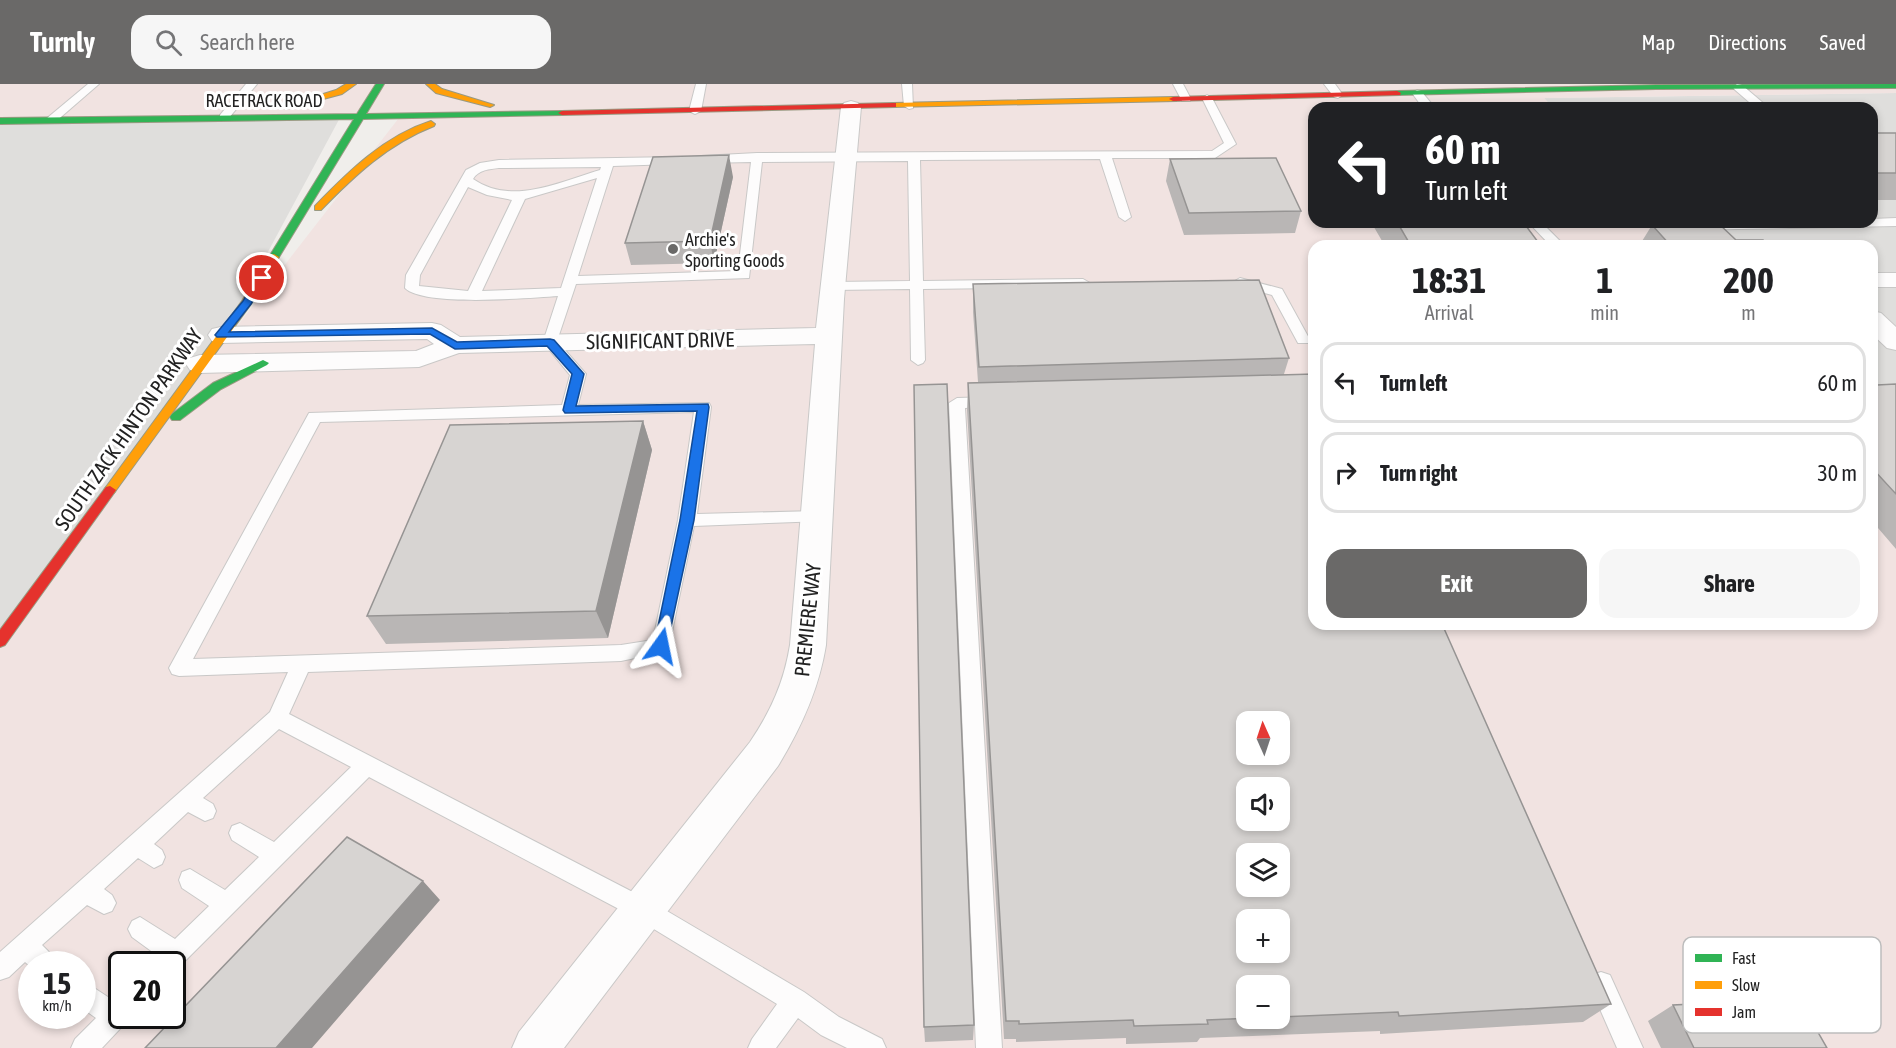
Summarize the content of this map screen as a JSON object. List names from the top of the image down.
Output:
{
  "streets": {
    "street": [
      "RACETRACK ROAD",
      "SIGNIFICANT DRIVE",
      "SOUTH ZACK HINTON PARKWAY",
      "PREMIERE WAY"
    ]
  },
  "crossings": [
    ["RACETRACK ROAD", "SOUTH ZACK HINTON PARKWAY"],
    ["RACETRACK ROAD", "PREMIERE WAY"],
    ["SIGNIFICANT DRIVE", "SOUTH ZACK HINTON PARKWAY"],
    ["SIGNIFICANT DRIVE", "PREMIERE WAY"]
  ],
  "places": ["Archie's Sporting Goods"],
  "legend": ["Fast", "Slow", "Jam"],
  "north": "top",
  "page": {
    "header": "Turnly",
    "search": "Search here",
    "nav": ["Map", "Directions", "Saved"],
    "turn": ["60 m", "Turn left"],
    "eta": [
      "18:31",
      "Arrival",
      "1",
      "min",
      "200",
      "m"
    ],
    "list": [
      {
        "name": "Turn left",
        "value": "60 m"
      },
      {
        "name": "Turn right",
        "value": "30 m"
      }
    ],
    "buttons": ["Exit", "Share"],
    "map_buttons": ["+", "−"],
    "speed": "15 km/h",
    "limit": "20"
  }
}
